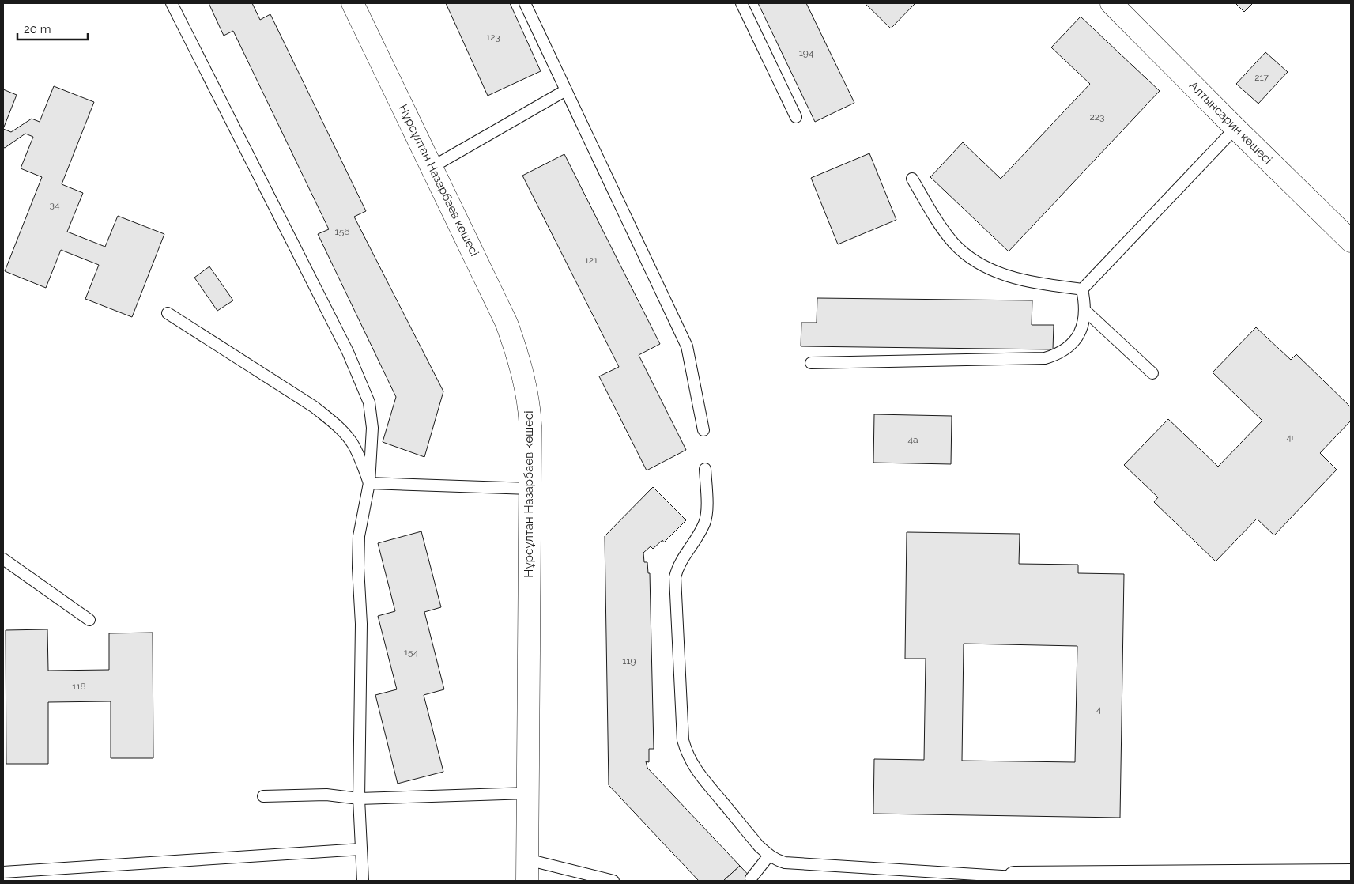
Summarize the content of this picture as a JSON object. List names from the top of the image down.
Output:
{
  "streets": {
    "main road": ["Алтынсарин көшесі", "Нұрсұлтан Назарбаев көшесі"]
  },
  "house_numbers": [
    "123",
    "194",
    "217",
    "223",
    "34",
    "156",
    "121",
    "4г",
    "4а",
    "154",
    "119",
    "118",
    "4"
  ],
  "scale_bar": "20 m"
}
